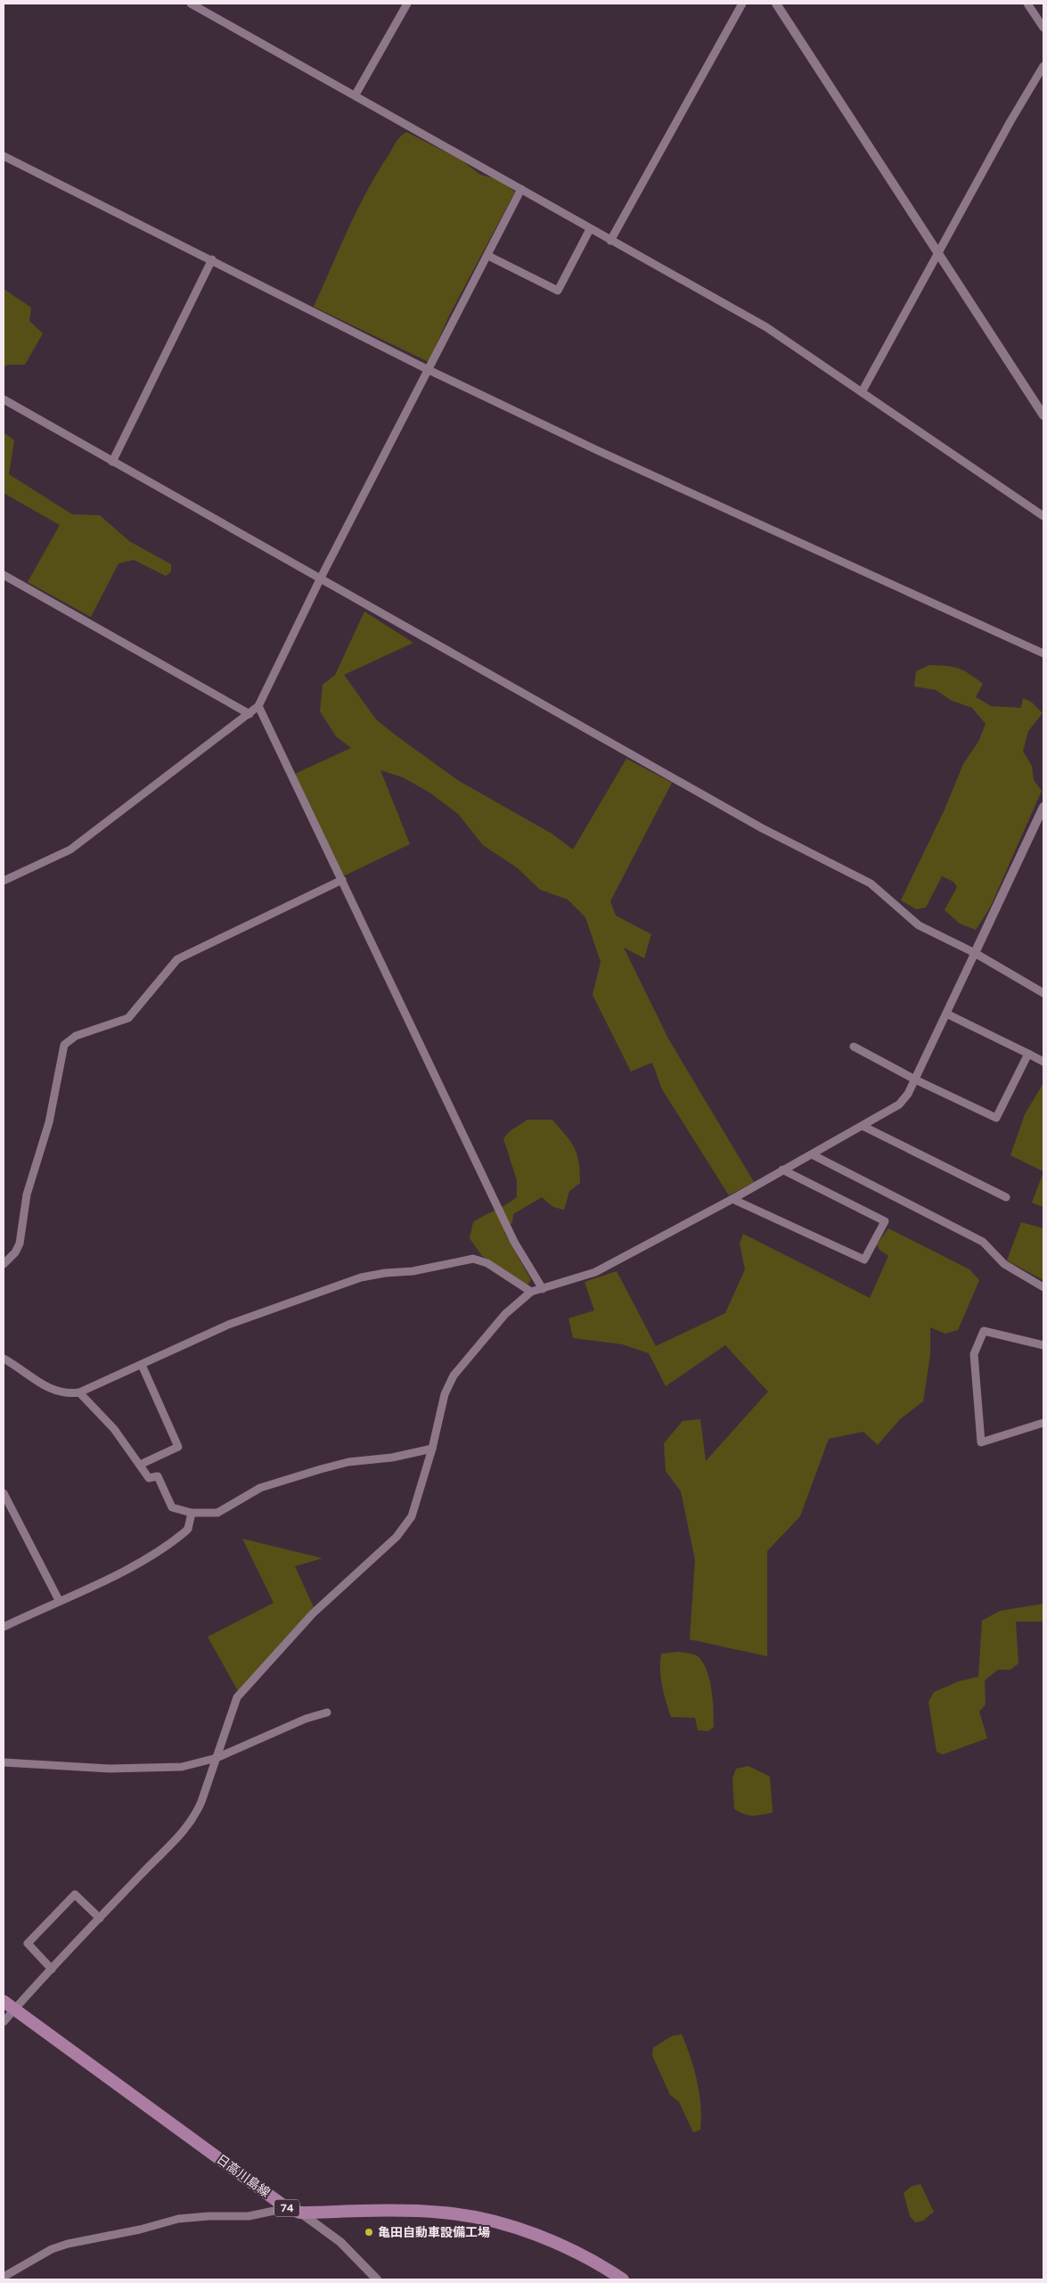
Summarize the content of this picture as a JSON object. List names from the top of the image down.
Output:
{
  "streets": {
    "main road": ["日高川島線", "74"]
  },
  "places": ["亀田自動車設備工場"]
}
